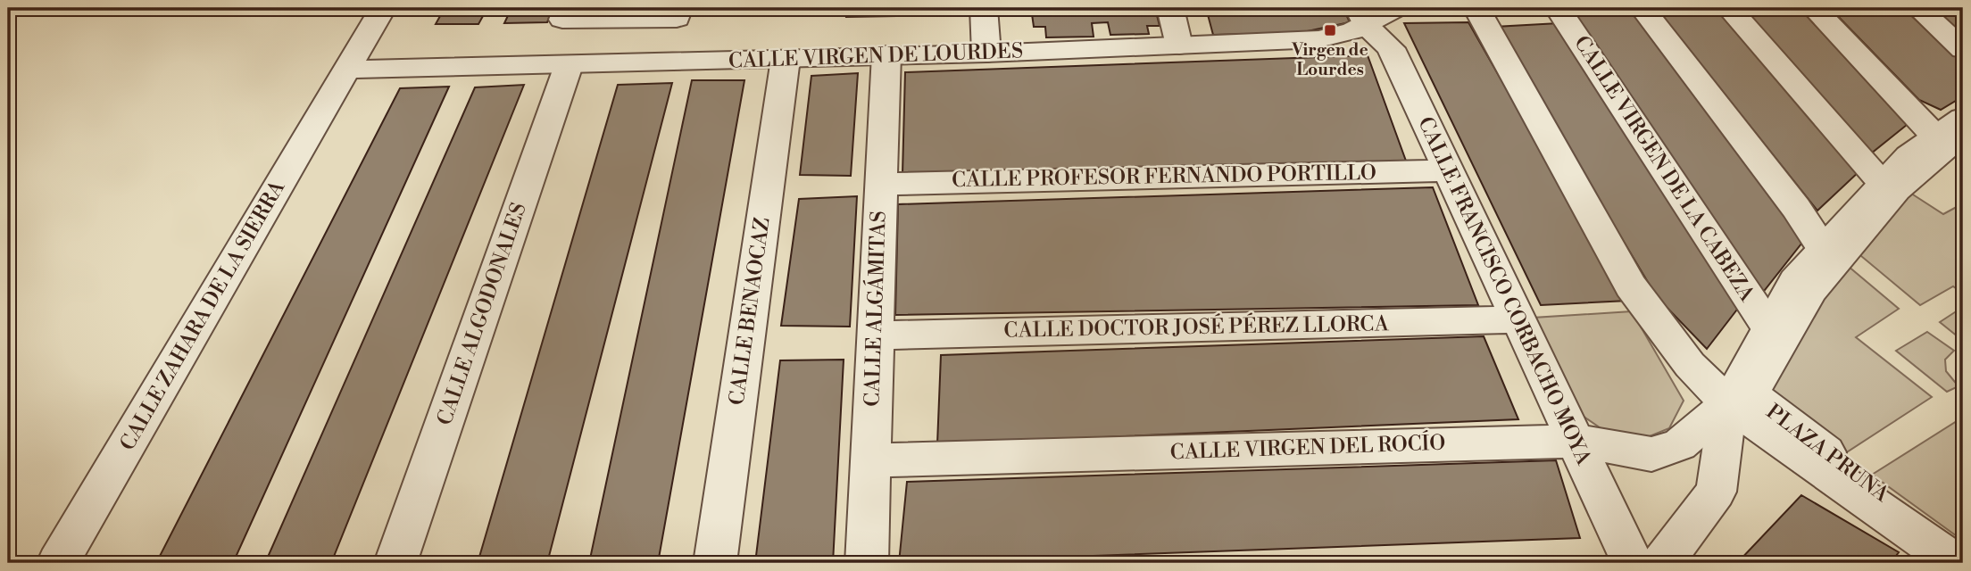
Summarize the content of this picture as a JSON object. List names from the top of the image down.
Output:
{
  "streets": {
    "street": [
      "CALLE VIRGEN DE LOURDES",
      "CALLE VIRGEN DE LA CABEZA",
      "CALLE PROFESOR FERNANDO PORTILLO",
      "CALLE FRANCISCO CORBACHO MOYA",
      "CALLE ALGÁMITAS",
      "CALLE BENAOCAZ",
      "CALLE ALGODONALES",
      "CALLE ZAHARA DE LA SIERRA",
      "CALLE DOCTOR JOSÉ PÉREZ LLORCA",
      "CALLE VIRGEN DEL ROCÍO",
      "PLAZA PRUNA"
    ]
  },
  "crossings": [
    ["CALLE VIRGEN DE LOURDES", "CALLE FRANCISCO CORBACHO MOYA"],
    ["CALLE VIRGEN DE LOURDES", "CALLE ALGÁMITAS"],
    ["CALLE VIRGEN DE LOURDES", "CALLE BENAOCAZ"],
    ["CALLE VIRGEN DE LOURDES", "CALLE ALGODONALES"],
    ["CALLE VIRGEN DE LOURDES", "CALLE ZAHARA DE LA SIERRA"],
    ["CALLE PROFESOR FERNANDO PORTILLO", "CALLE FRANCISCO CORBACHO MOYA"],
    ["CALLE PROFESOR FERNANDO PORTILLO", "CALLE ALGÁMITAS"],
    ["CALLE FRANCISCO CORBACHO MOYA", "CALLE DOCTOR JOSÉ PÉREZ LLORCA"],
    ["CALLE FRANCISCO CORBACHO MOYA", "CALLE VIRGEN DEL ROCÍO"],
    ["CALLE ALGÁMITAS", "CALLE DOCTOR JOSÉ PÉREZ LLORCA"],
    ["CALLE ALGÁMITAS", "CALLE VIRGEN DEL ROCÍO"]
  ],
  "places": {
    "transit": ["Virgen de Lourdes"]
  }
}
